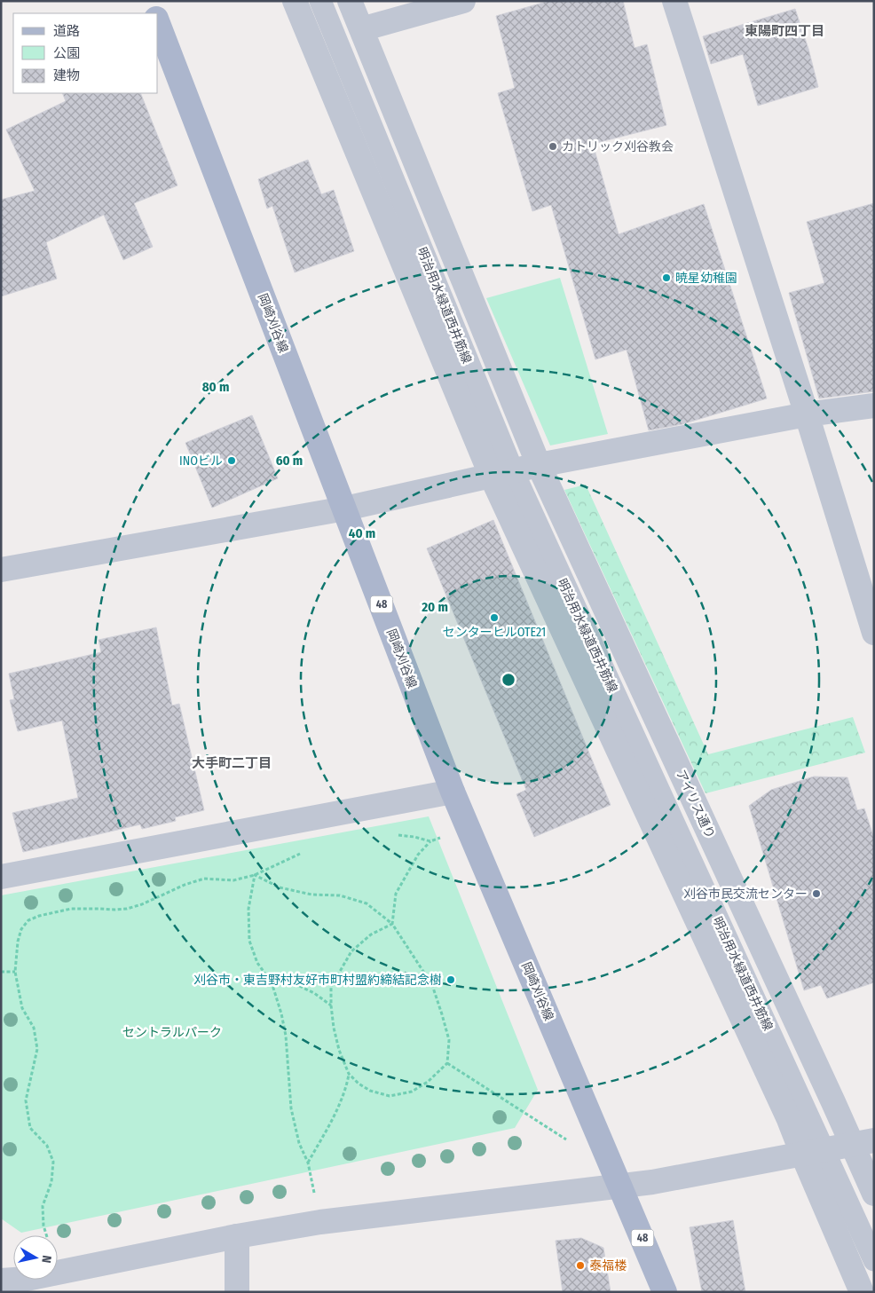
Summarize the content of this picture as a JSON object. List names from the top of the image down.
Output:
{
  "streets": {
    "main road": ["岡崎刈谷線", "48"],
    "street": ["明治用水緑道西井筋線", "アイリス通り"]
  },
  "districts": ["東陽町四丁目", "大手町二丁目"],
  "parks": ["セントラルパーク"],
  "places": [
    "カトリック刈谷教会",
    "暁星幼稚園",
    "INOビル",
    "センターヒルOTE21",
    "刈谷市民交流センター",
    "刈谷市・東吉野村友好市町村盟約締結記念樹",
    "泰福楼"
  ],
  "legend": ["道路", "公園", "建物"],
  "north": "right",
  "rings": [
    "80 m",
    "60 m",
    "40 m",
    "20 m"
  ]
}
